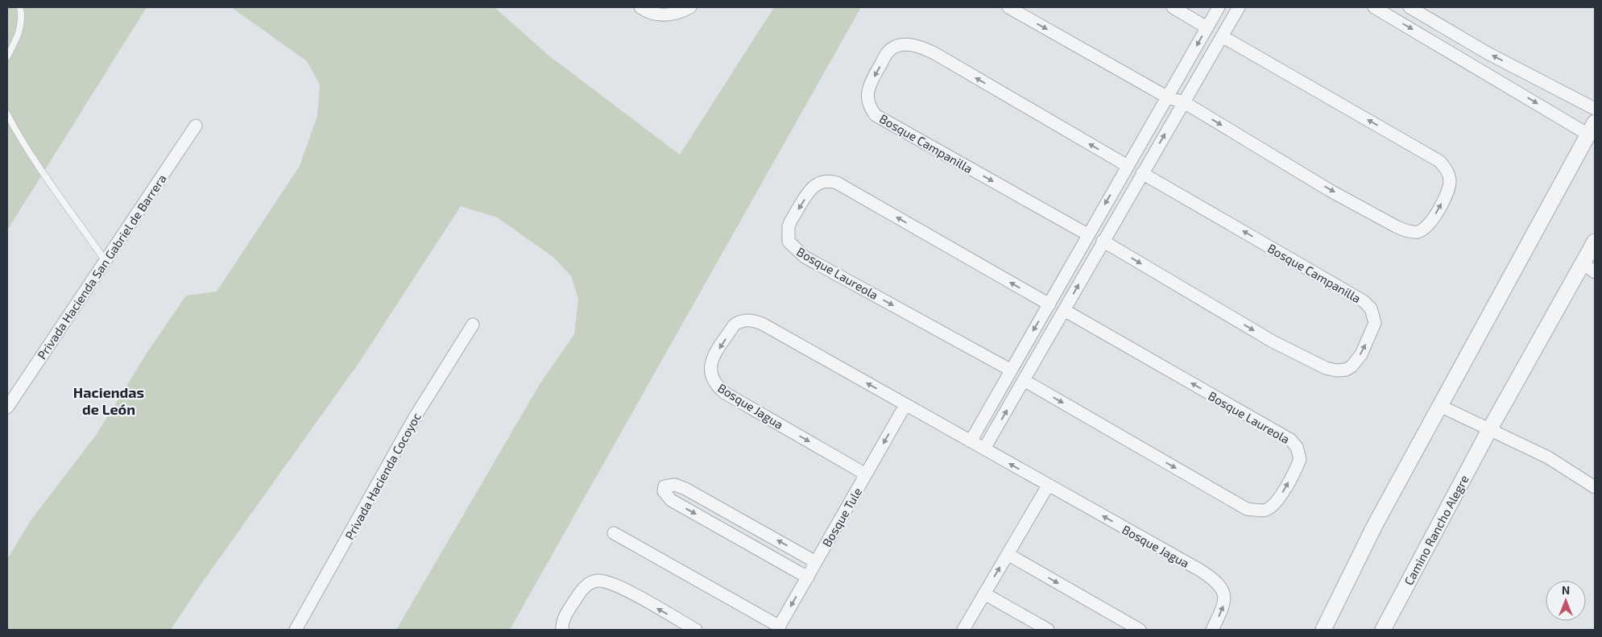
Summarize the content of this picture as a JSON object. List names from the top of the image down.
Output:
{
  "streets": {
    "street": [
      "Bosque Campanilla",
      "Privada Hacienda San Gabriel de Barrera",
      "Bosque Laureola",
      "Bosque Jagua",
      "Privada Hacienda Cocoyoc",
      "Bosque Tule",
      "Camino Rancho Alegre"
    ]
  },
  "crossings": [
    ["Bosque Jagua", "Bosque Tule"]
  ],
  "one_way": ["Bosque Tule"],
  "districts": ["Haciendas de León"],
  "north": "top"
}
